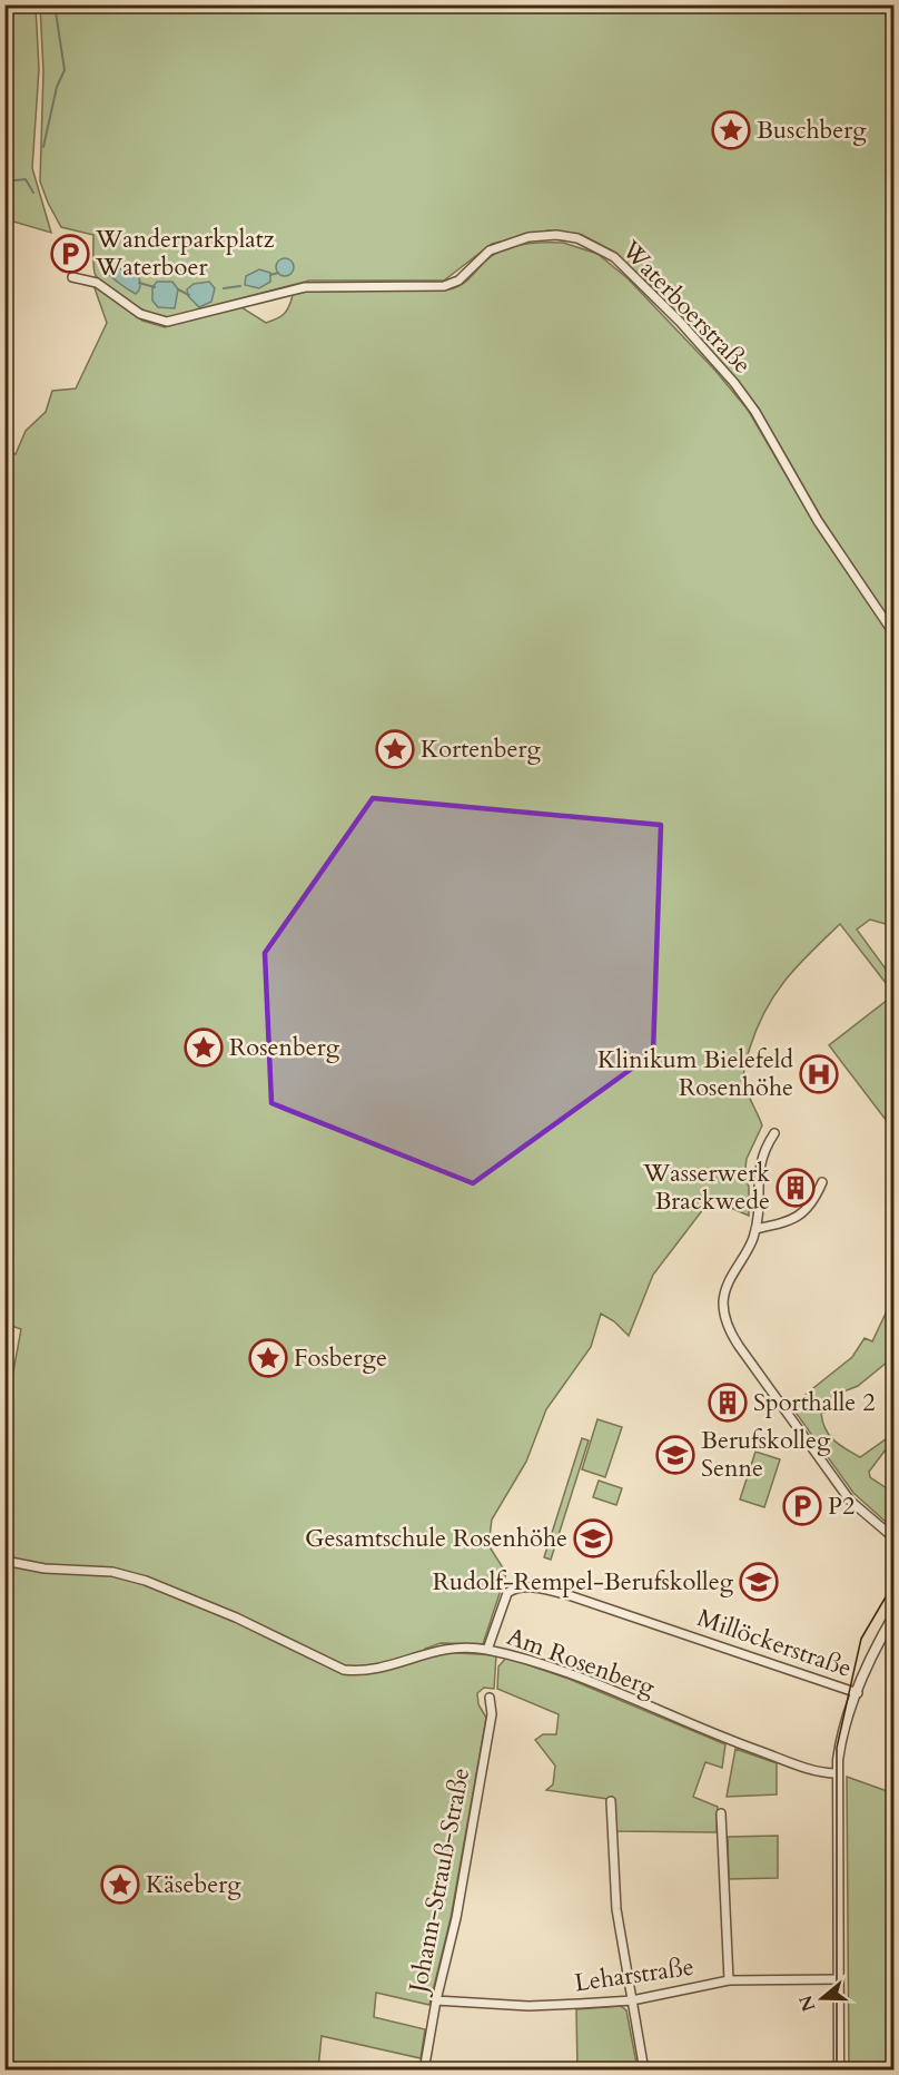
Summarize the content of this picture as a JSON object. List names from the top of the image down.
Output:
{
  "streets": {
    "street": [
      "Waterboerstraße",
      "Millöckerstraße",
      "Am Rosenberg",
      "Johann-Strauß-Straße",
      "Leharstraße"
    ]
  },
  "crossings": [
    ["Millöckerstraße", "Am Rosenberg"],
    ["Johann-Strauß-Straße", "Leharstraße"]
  ],
  "places": {
    "place": [
      "Buschberg",
      "Kortenberg",
      "Rosenberg",
      "Fosberge",
      "Käseberg"
    ],
    "parking": ["Wanderparkplatz Waterboer", "P2"],
    "hospital": ["Klinikum Bielefeld Rosenhöhe"],
    "building": ["Wasserwerk Brackwede", "Sporthalle 2"],
    "school or university": ["Berufskolleg Senne", "Gesamtschule Rosenhöhe", "Rudolf-Rempel-Berufskolleg"]
  },
  "north": "left"
}
